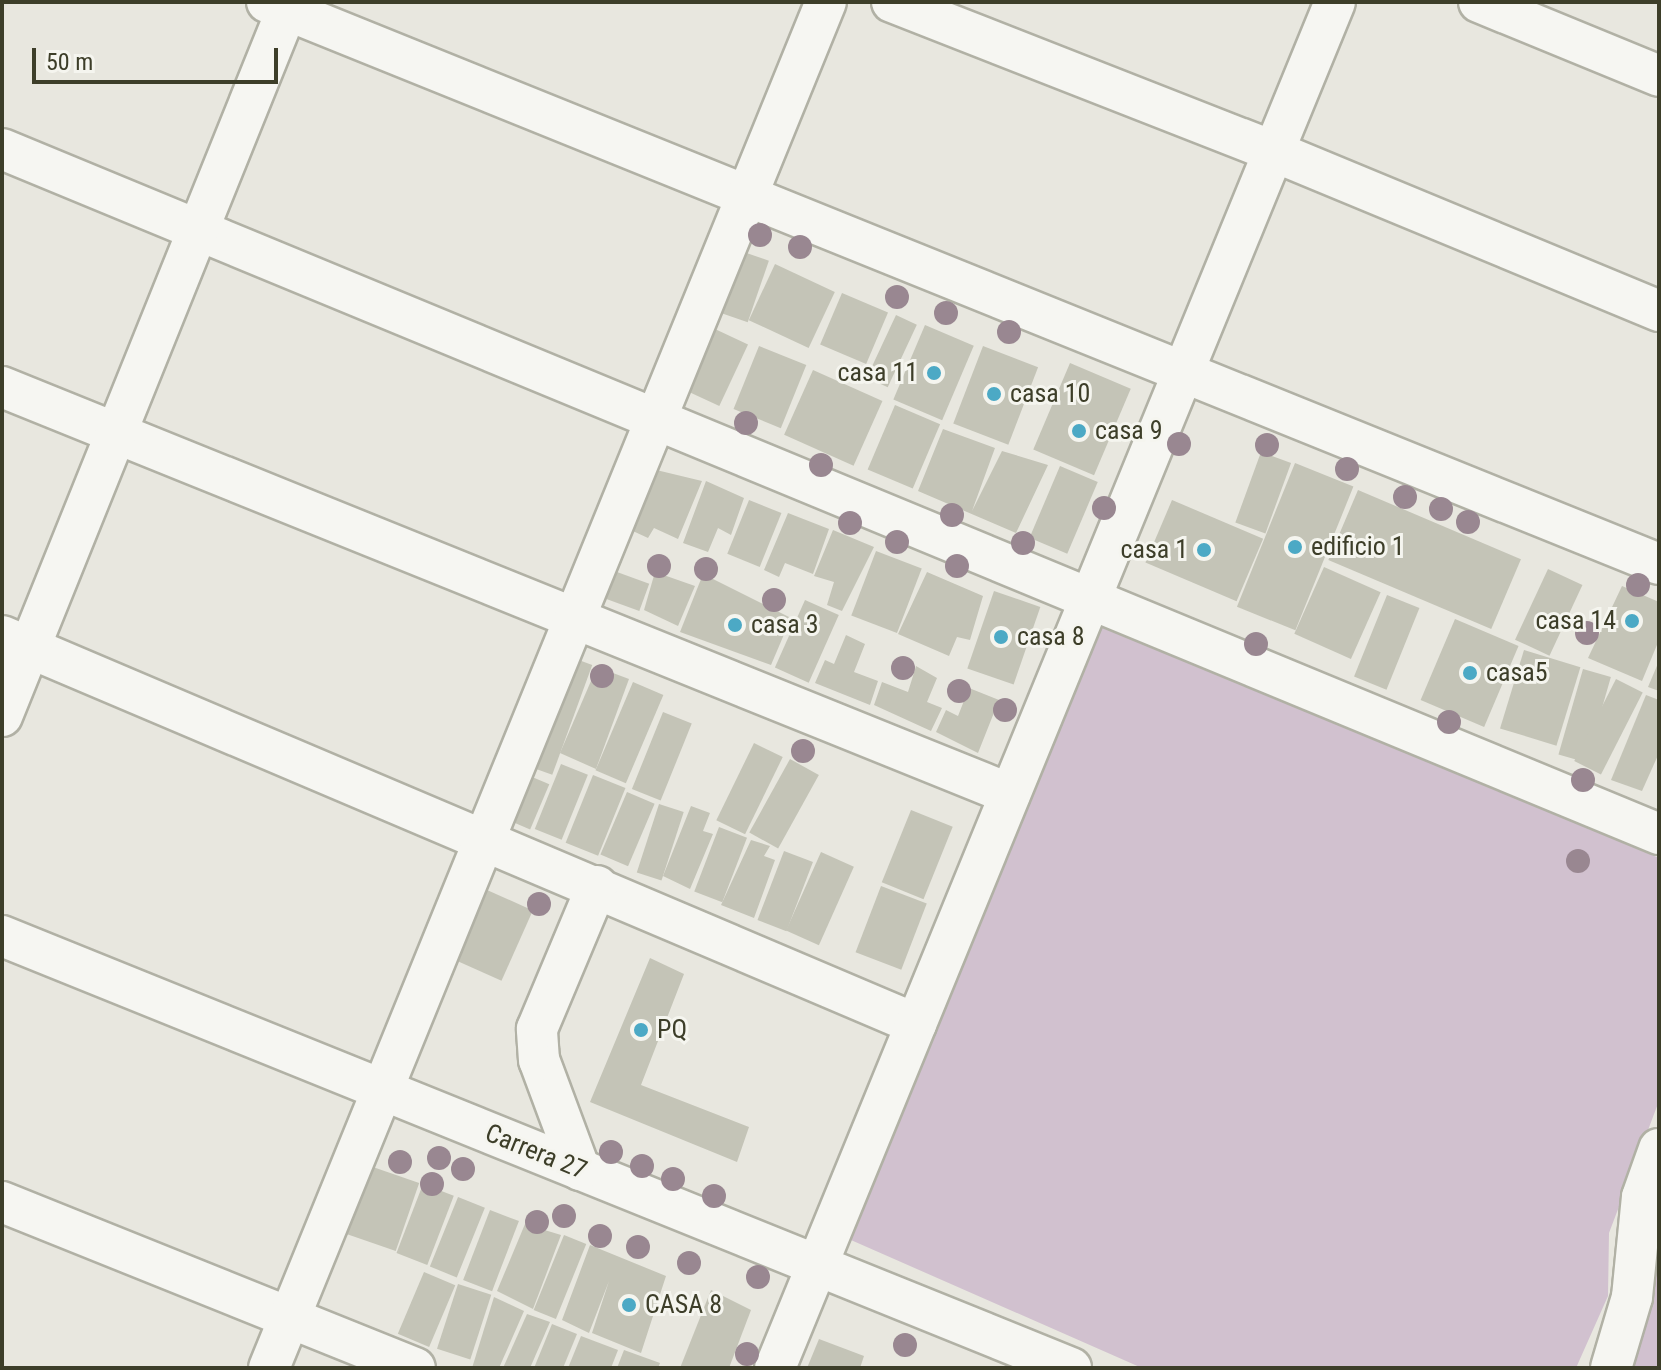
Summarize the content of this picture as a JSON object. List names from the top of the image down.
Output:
{
  "streets": {
    "street": ["Carrera 27"]
  },
  "places": [
    "casa 11",
    "casa 10",
    "casa 9",
    "edificio 1",
    "casa 1",
    "casa 14",
    "casa 3",
    "casa 8",
    "casa5",
    "PQ",
    "CASA 8"
  ],
  "scale_bar": "50 m"
}
